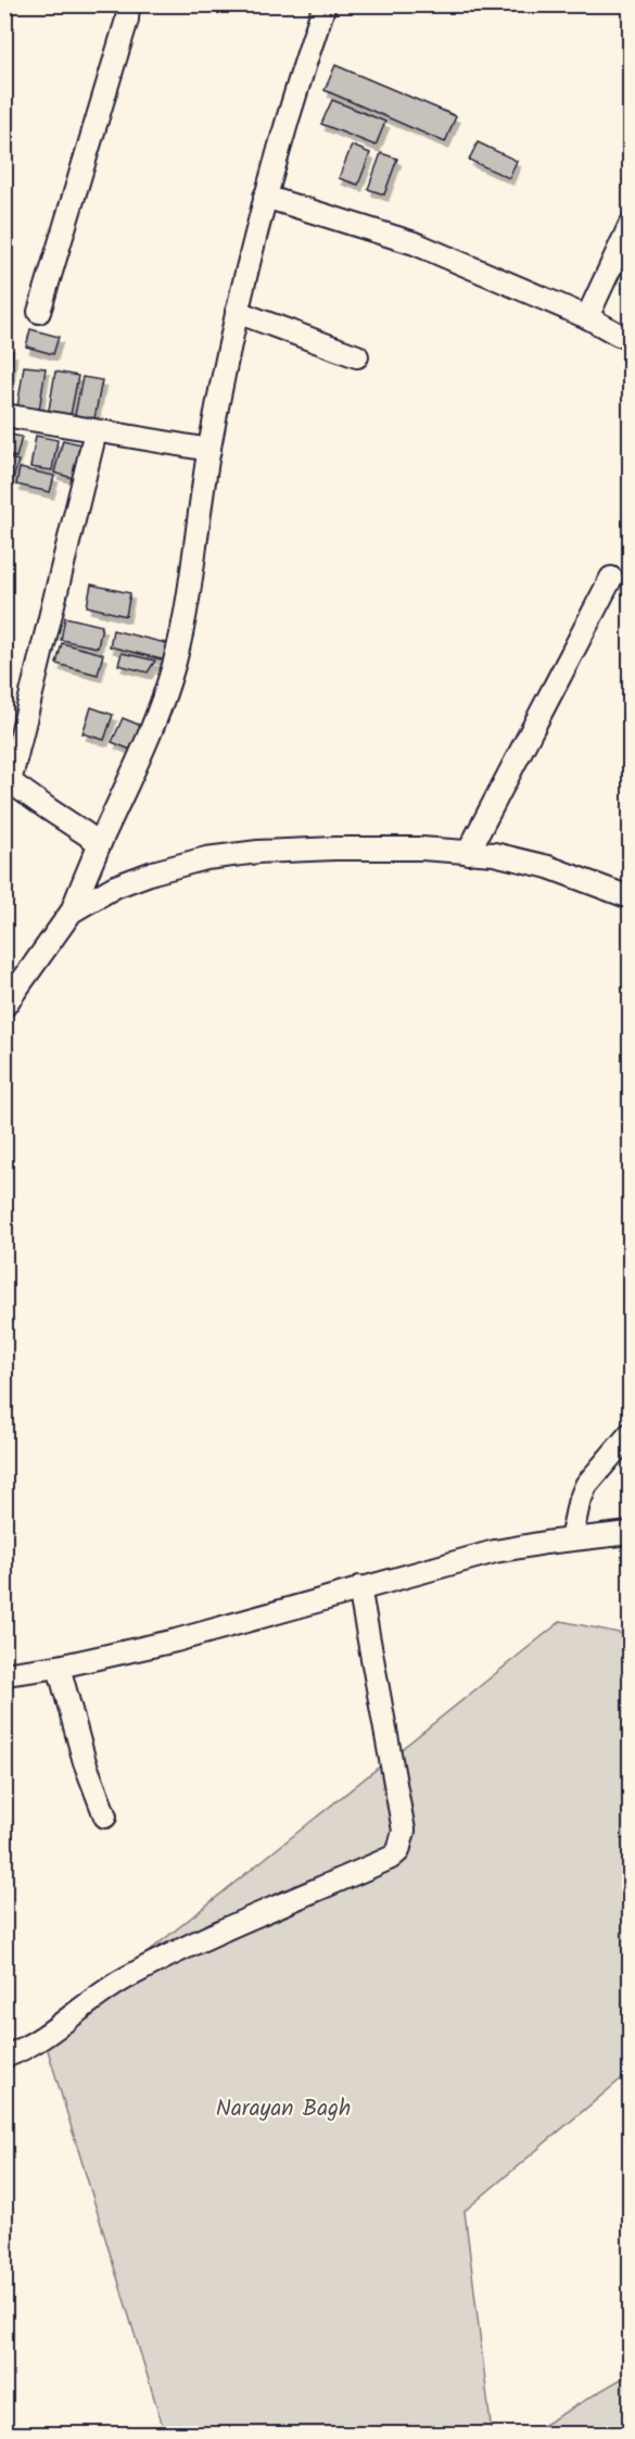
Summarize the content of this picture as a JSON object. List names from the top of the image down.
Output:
{
  "parks": ["Narayan Bagh"]
}
